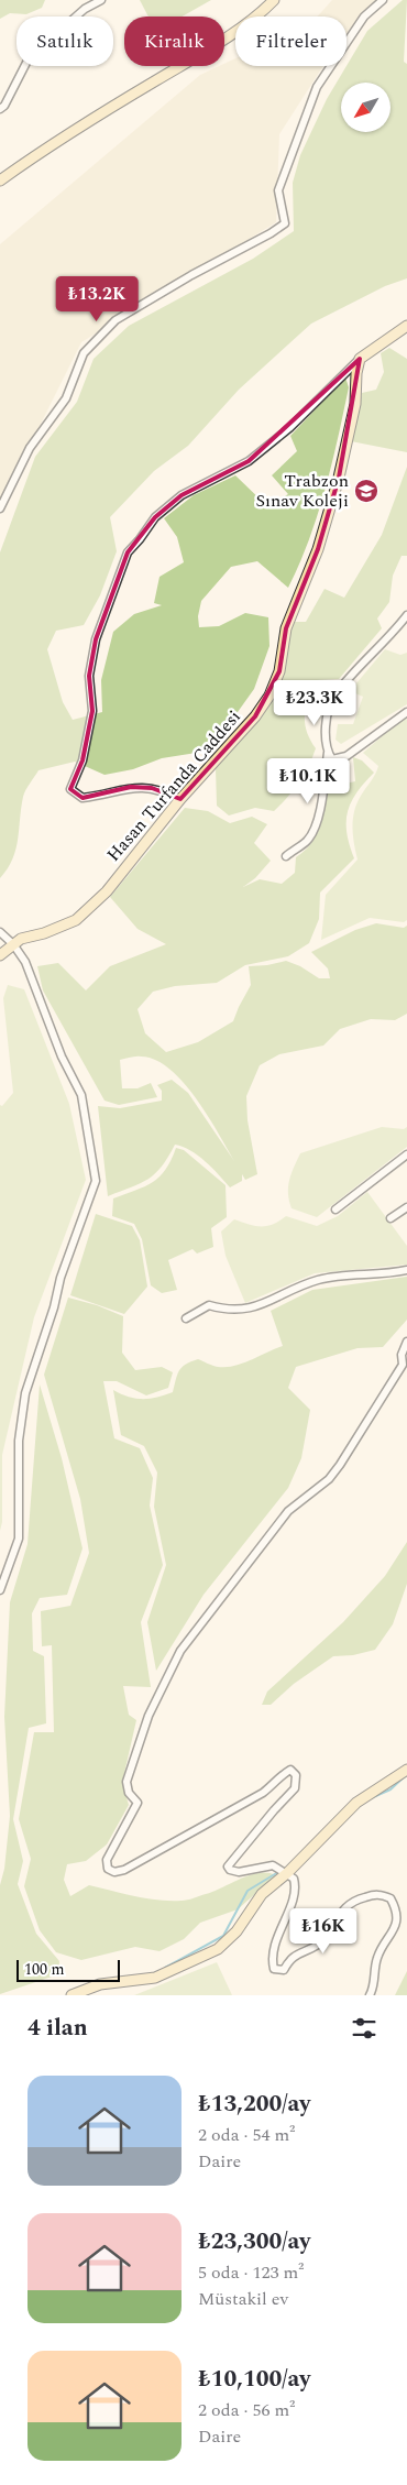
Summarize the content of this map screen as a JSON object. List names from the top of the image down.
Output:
{
  "streets": {
    "street": ["Hasan Turfanda Caddesi"]
  },
  "places": {
    "school or university": ["Trabzon Sınav Koleji"]
  },
  "scale_bar": "100 m",
  "north": "bottom left",
  "page": {
    "chip": ["Satılık", "Kiralık", "Filtreler"],
    "price": [
      "₺13.2K",
      "₺23.3K",
      "₺10.1K",
      "₺16K"
    ],
    "scale": "100 m",
    "heading": "4 ilan",
    "list": [
      {
        "name": "₺13,200/ay",
        "note": "2 oda · 54 m² · Daire"
      },
      {
        "name": "₺23,300/ay",
        "note": "5 oda · 123 m² · Müstakil ev"
      },
      {
        "name": "₺10,100/ay",
        "note": "2 oda · 56 m² · Daire"
      }
    ]
  }
}
